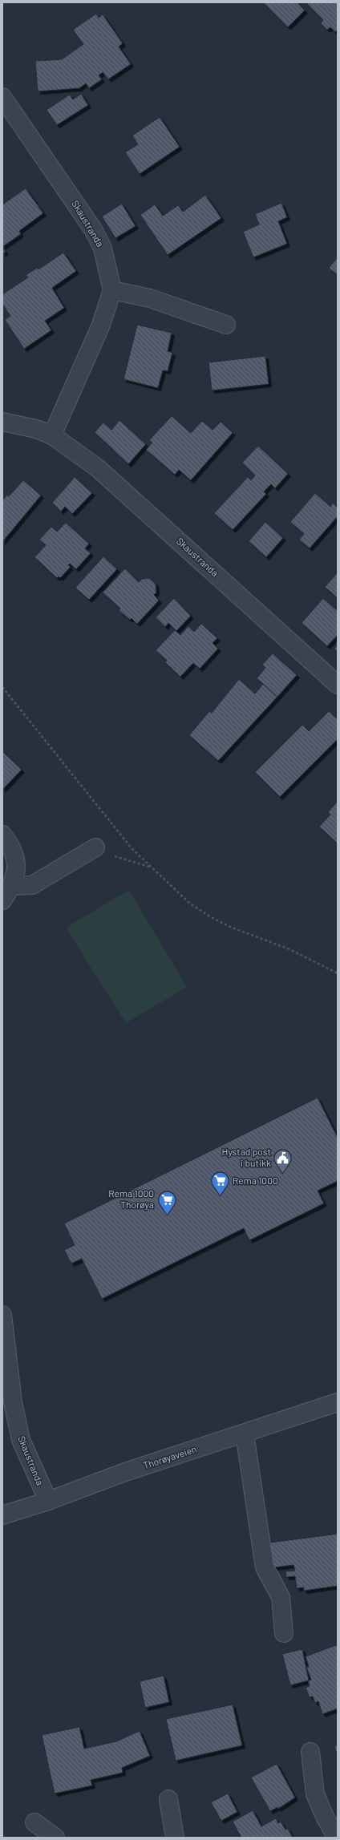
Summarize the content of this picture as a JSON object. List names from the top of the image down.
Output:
{
  "streets": {
    "street": ["Skaustranda", "Thorøyaveien"]
  },
  "crossings": [
    ["Skaustranda", "Thorøyaveien"]
  ],
  "places": {
    "public building": ["Hystad post i butikk"],
    "supermarket": ["Rema 1000", "Rema 1000 Thorøya"]
  }
}
